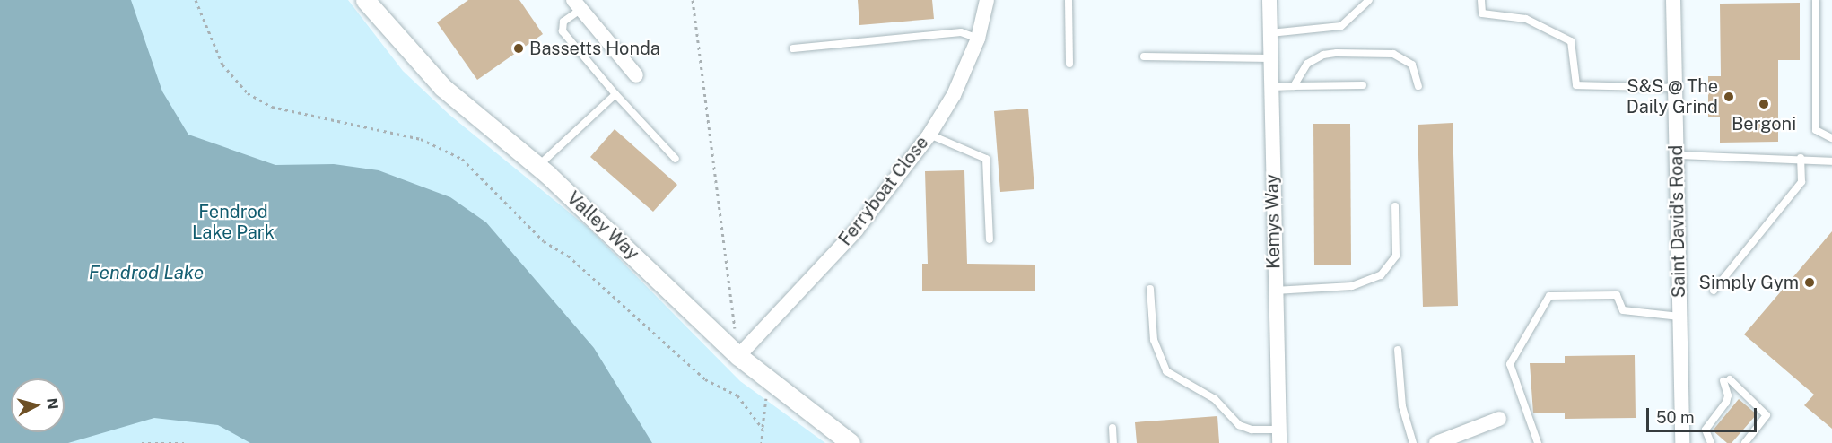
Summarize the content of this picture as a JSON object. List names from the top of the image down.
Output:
{
  "streets": {
    "street": [
      "Ferryboat Close",
      "Kemys Way",
      "Saint David's Road",
      "Valley Way"
    ]
  },
  "crossings": [
    ["Ferryboat Close", "Valley Way"]
  ],
  "water": ["Fendrod Lake"],
  "parks": ["Fendrod Lake Park"],
  "places": [
    "Bassetts Honda",
    "S&S @ The Daily Grind",
    "Bergoni",
    "Simply Gym"
  ],
  "scale_bar": "50 m",
  "north": "right"
}
